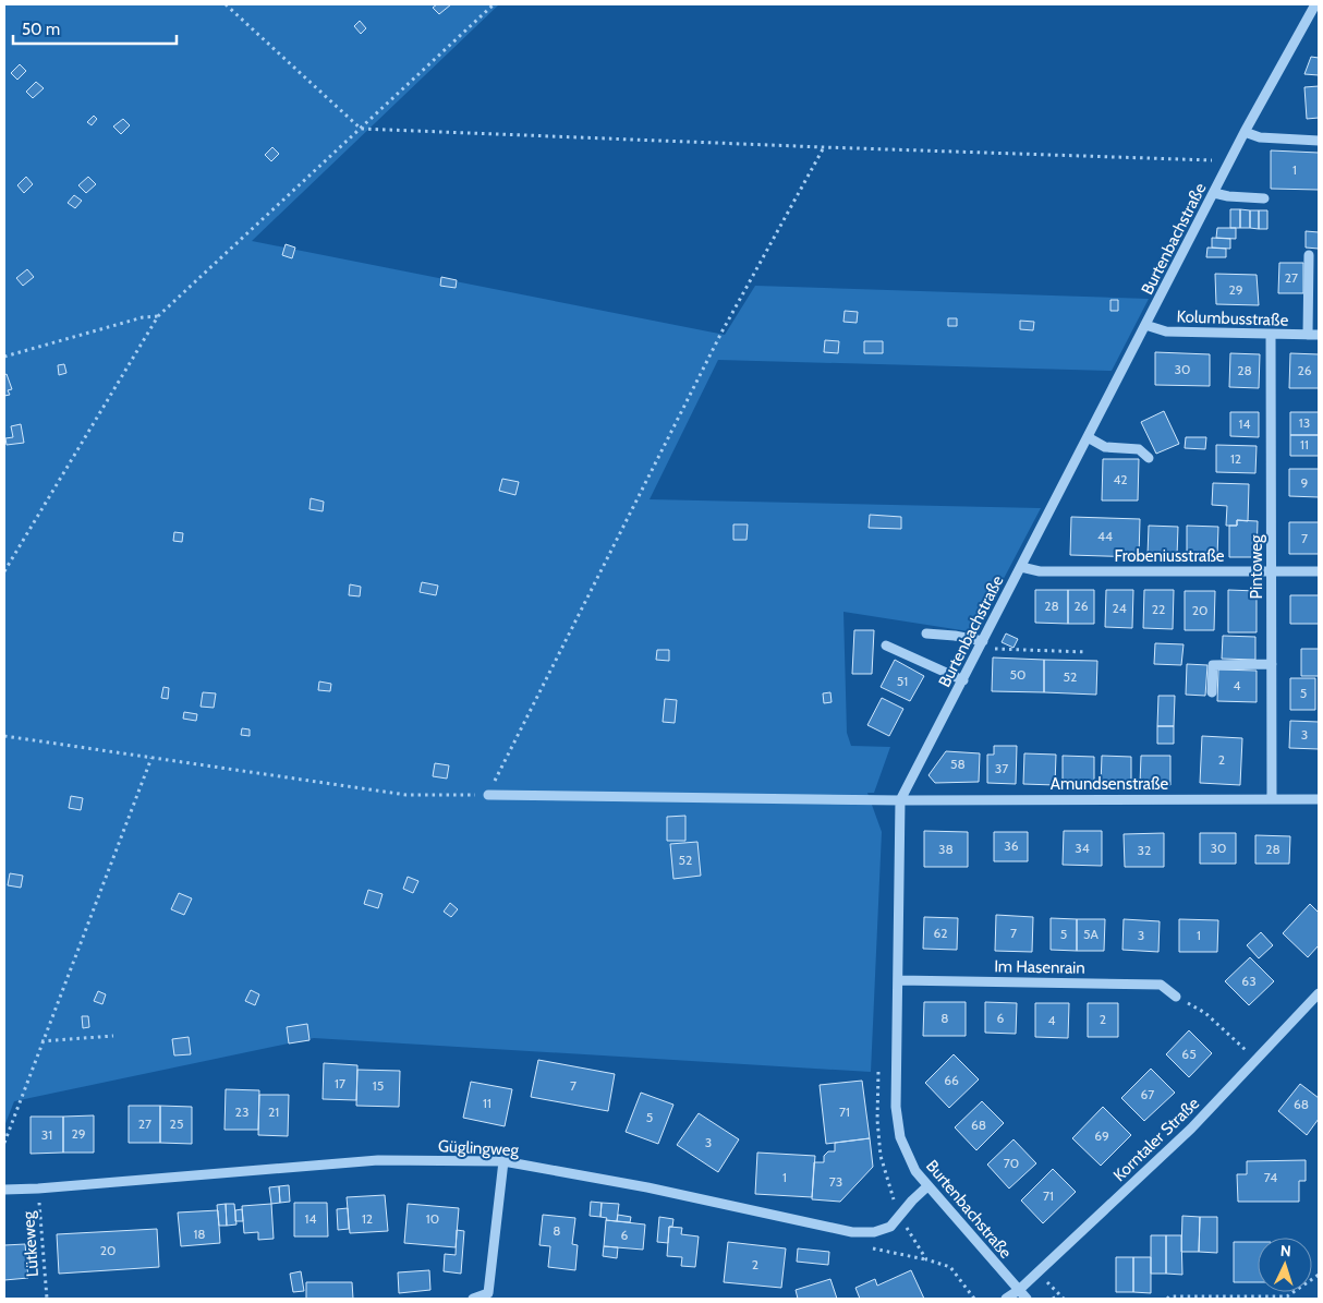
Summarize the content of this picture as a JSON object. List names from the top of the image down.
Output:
{
  "streets": {
    "street": [
      "Burtenbachstraße",
      "Kolumbusstraße",
      "Frobeniusstraße",
      "Pintoweg",
      "Amundsenstraße",
      "Im Hasenrain",
      "Korntaler Straße",
      "Güglingweg"
    ],
    "path": ["Lütkeweg"]
  },
  "crossings": [
    ["Burtenbachstraße", "Kolumbusstraße"],
    ["Burtenbachstraße", "Frobeniusstraße"],
    ["Burtenbachstraße", "Amundsenstraße"],
    ["Burtenbachstraße", "Im Hasenrain"],
    ["Burtenbachstraße", "Korntaler Straße"],
    ["Burtenbachstraße", "Güglingweg"],
    ["Kolumbusstraße", "Pintoweg"],
    ["Frobeniusstraße", "Pintoweg"],
    ["Pintoweg", "Amundsenstraße"],
    ["Güglingweg", "Lütkeweg"]
  ],
  "house_numbers": [
    "1",
    "27",
    "29",
    "30",
    "28",
    "26",
    "13",
    "14",
    "11",
    "12",
    "42",
    "9",
    "44",
    "7",
    "28",
    "26",
    "24",
    "22",
    "20",
    "50",
    "52",
    "51",
    "4",
    "5",
    "3",
    "2",
    "58",
    "37",
    "36",
    "34",
    "30",
    "38",
    "28",
    "32",
    "52",
    "62",
    "7",
    "5",
    "5A",
    "3",
    "1",
    "63",
    "8",
    "6",
    "2",
    "4",
    "65",
    "66",
    "17",
    "15",
    "7",
    "67",
    "11",
    "68",
    "23",
    "21",
    "71",
    "5",
    "27",
    "25",
    "68",
    "29",
    "31",
    "69",
    "3",
    "70",
    "1",
    "74",
    "73",
    "71",
    "14",
    "12",
    "10",
    "8",
    "18",
    "6",
    "20",
    "2"
  ],
  "scale_bar": "50 m",
  "north": "top"
}
